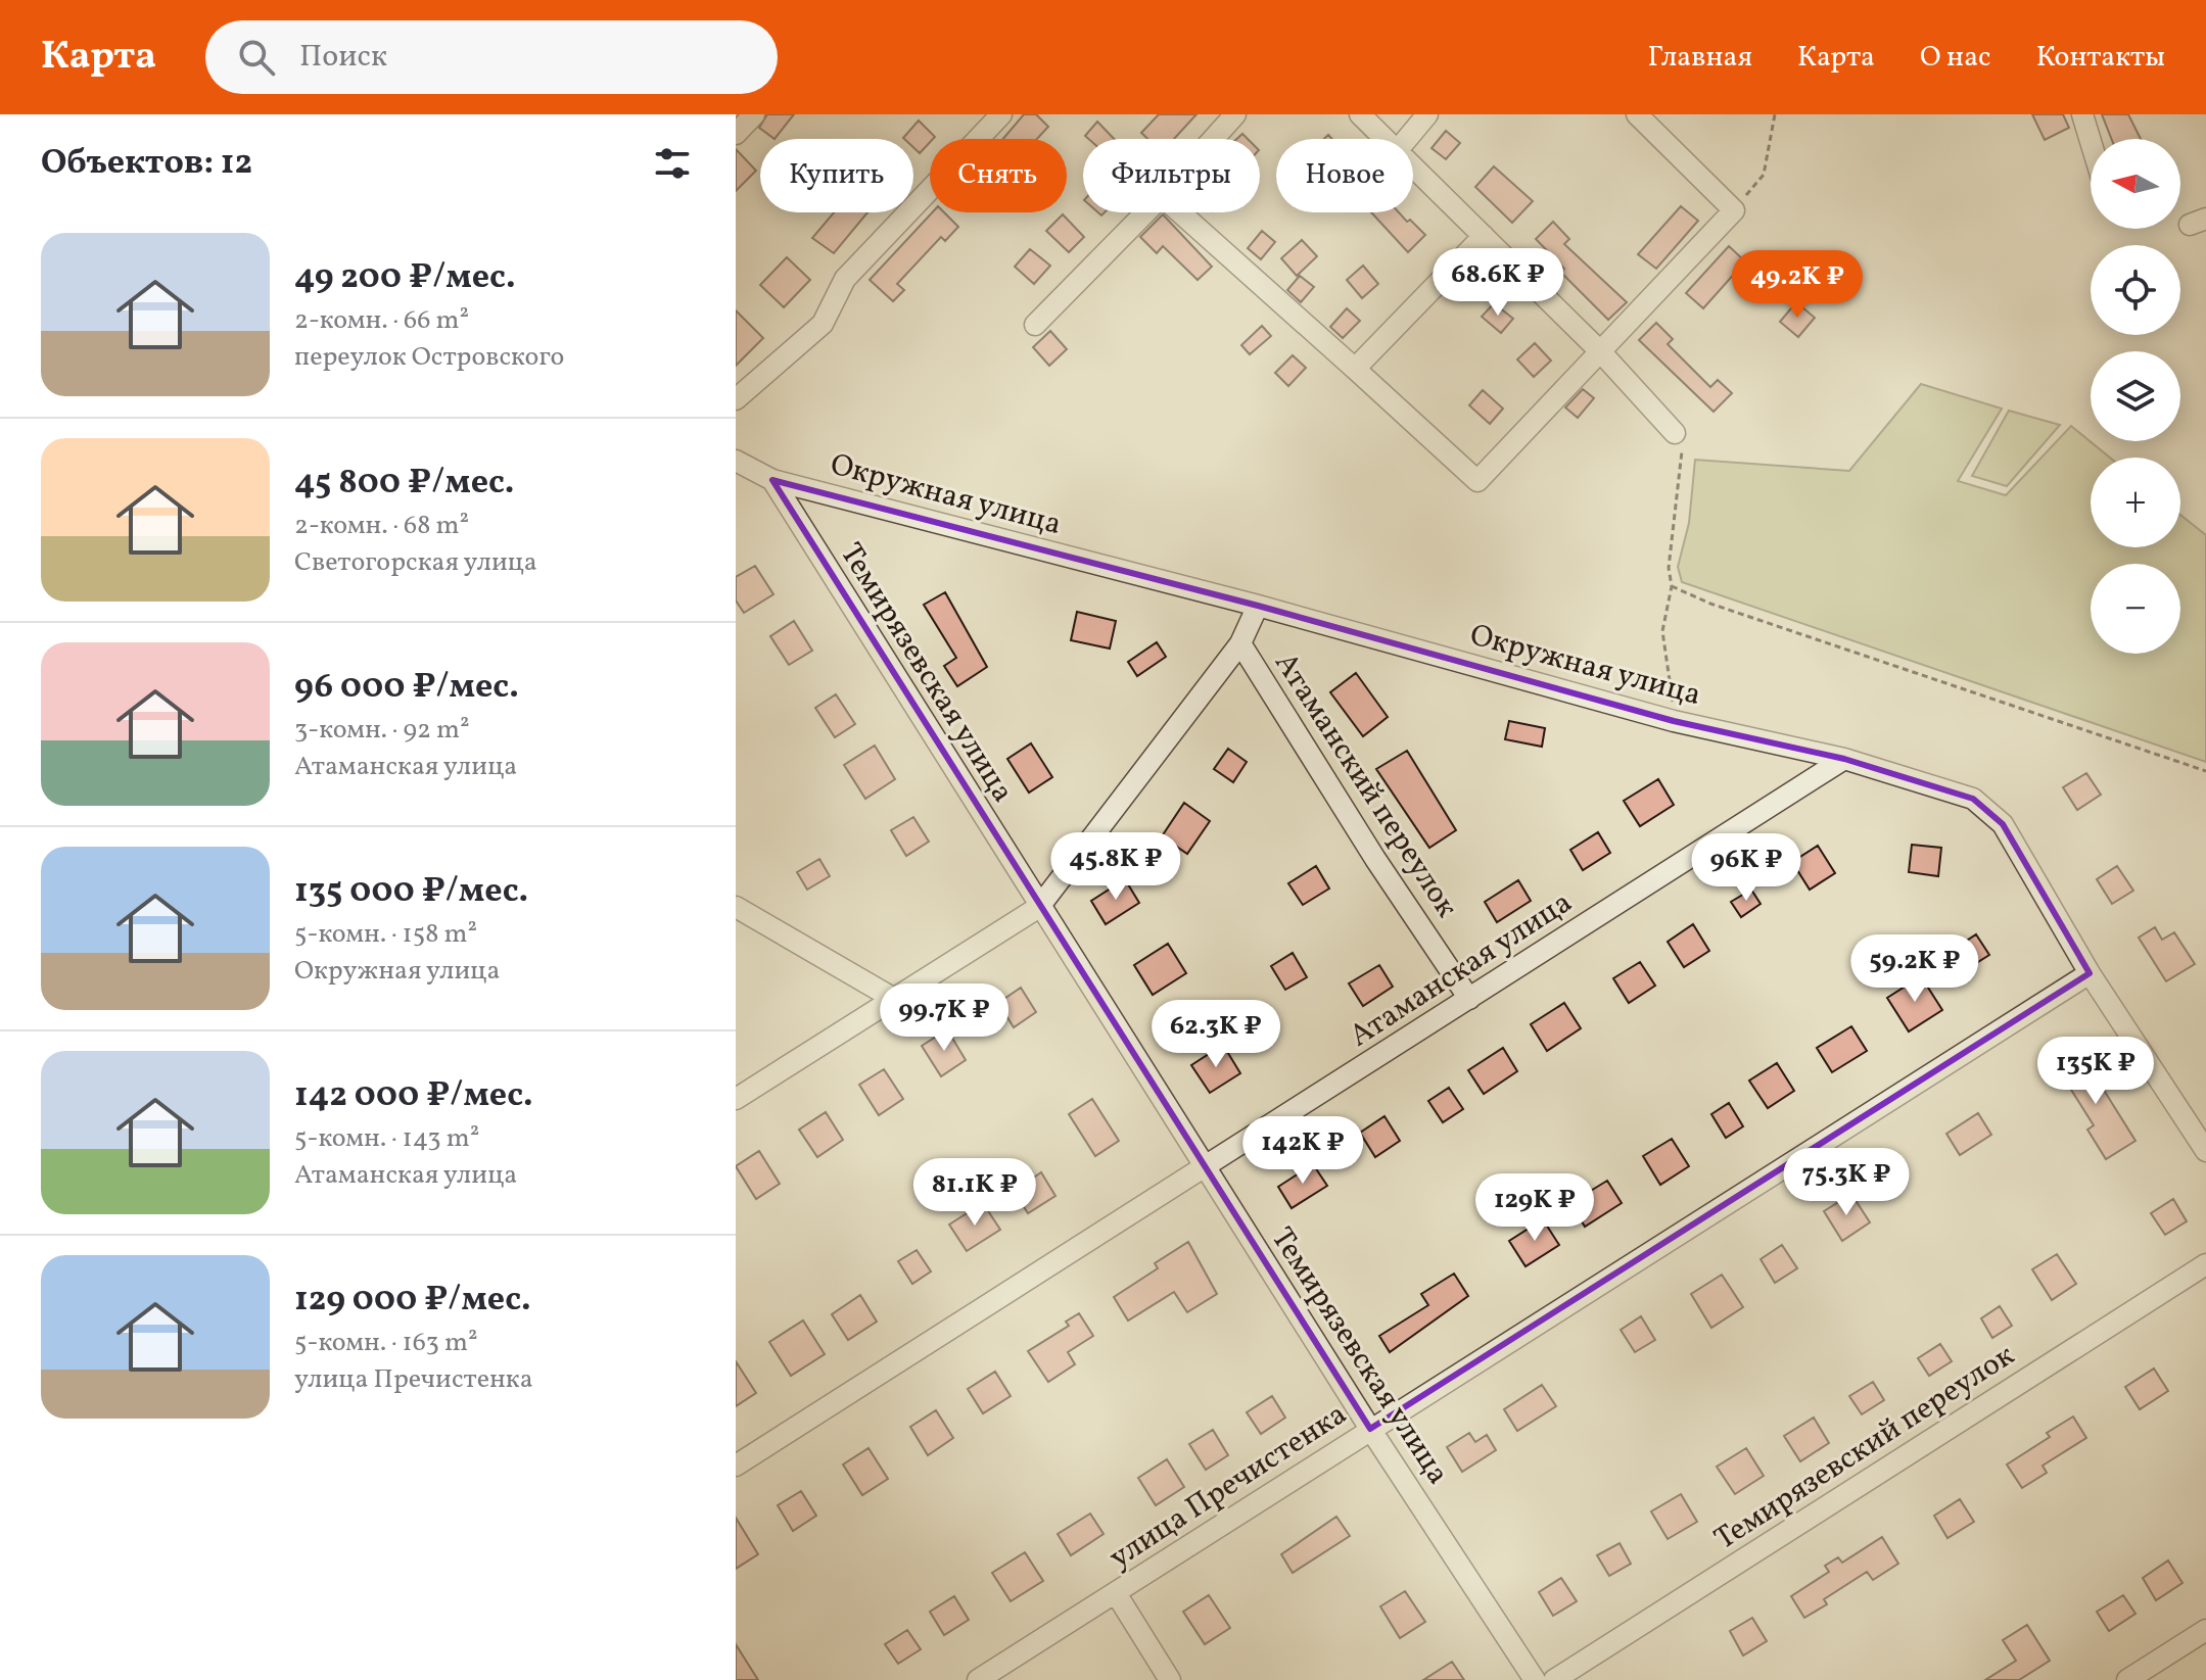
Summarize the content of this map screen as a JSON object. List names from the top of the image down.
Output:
{
  "streets": {
    "street": [
      "Окружная улица",
      "Темирязевская улица",
      "Атаманский переулок",
      "Атаманская улица",
      "Темирязевский переулок",
      "улица Пречистенка"
    ]
  },
  "crossings": [
    ["Окружная улица", "Темирязевская улица"],
    ["Окружная улица", "Атаманская улица"],
    ["Окружная улица", "улица Пречистенка"],
    ["Темирязевская улица", "Атаманская улица"],
    ["Темирязевская улица", "улица Пречистенка"],
    ["Атаманский переулок", "Атаманская улица"]
  ],
  "north": "left",
  "page": {
    "header": "Карта",
    "search": "Поиск",
    "nav": [
      "Главная",
      "Карта",
      "О нас",
      "Контакты"
    ],
    "heading": "Объектов: 12",
    "map_buttons": ["+", "−"],
    "chip": [
      "Купить",
      "Снять",
      "Фильтры",
      "Новое"
    ],
    "list": [
      {
        "name": "49 200 ₽/мес.",
        "note": "2-комн. · 66 m² · переулок Островского"
      },
      {
        "name": "45 800 ₽/мес.",
        "note": "2-комн. · 68 m² · Светогорская улица"
      },
      {
        "name": "96 000 ₽/мес.",
        "note": "3-комн. · 92 m² · Атаманская улица"
      },
      {
        "name": "135 000 ₽/мес.",
        "note": "5-комн. · 158 m² · Окружная улица"
      },
      {
        "name": "142 000 ₽/мес.",
        "note": "5-комн. · 143 m² · Атаманская улица"
      },
      {
        "name": "129 000 ₽/мес.",
        "note": "5-комн. · 163 m² · улица Пречистенка"
      }
    ],
    "price": [
      "68.6K ₽",
      "49.2K ₽",
      "45.8K ₽",
      "96K ₽",
      "59.2K ₽",
      "99.7K ₽",
      "62.3K ₽",
      "135K ₽",
      "142K ₽",
      "75.3K ₽",
      "81.1K ₽",
      "129K ₽"
    ]
  }
}
